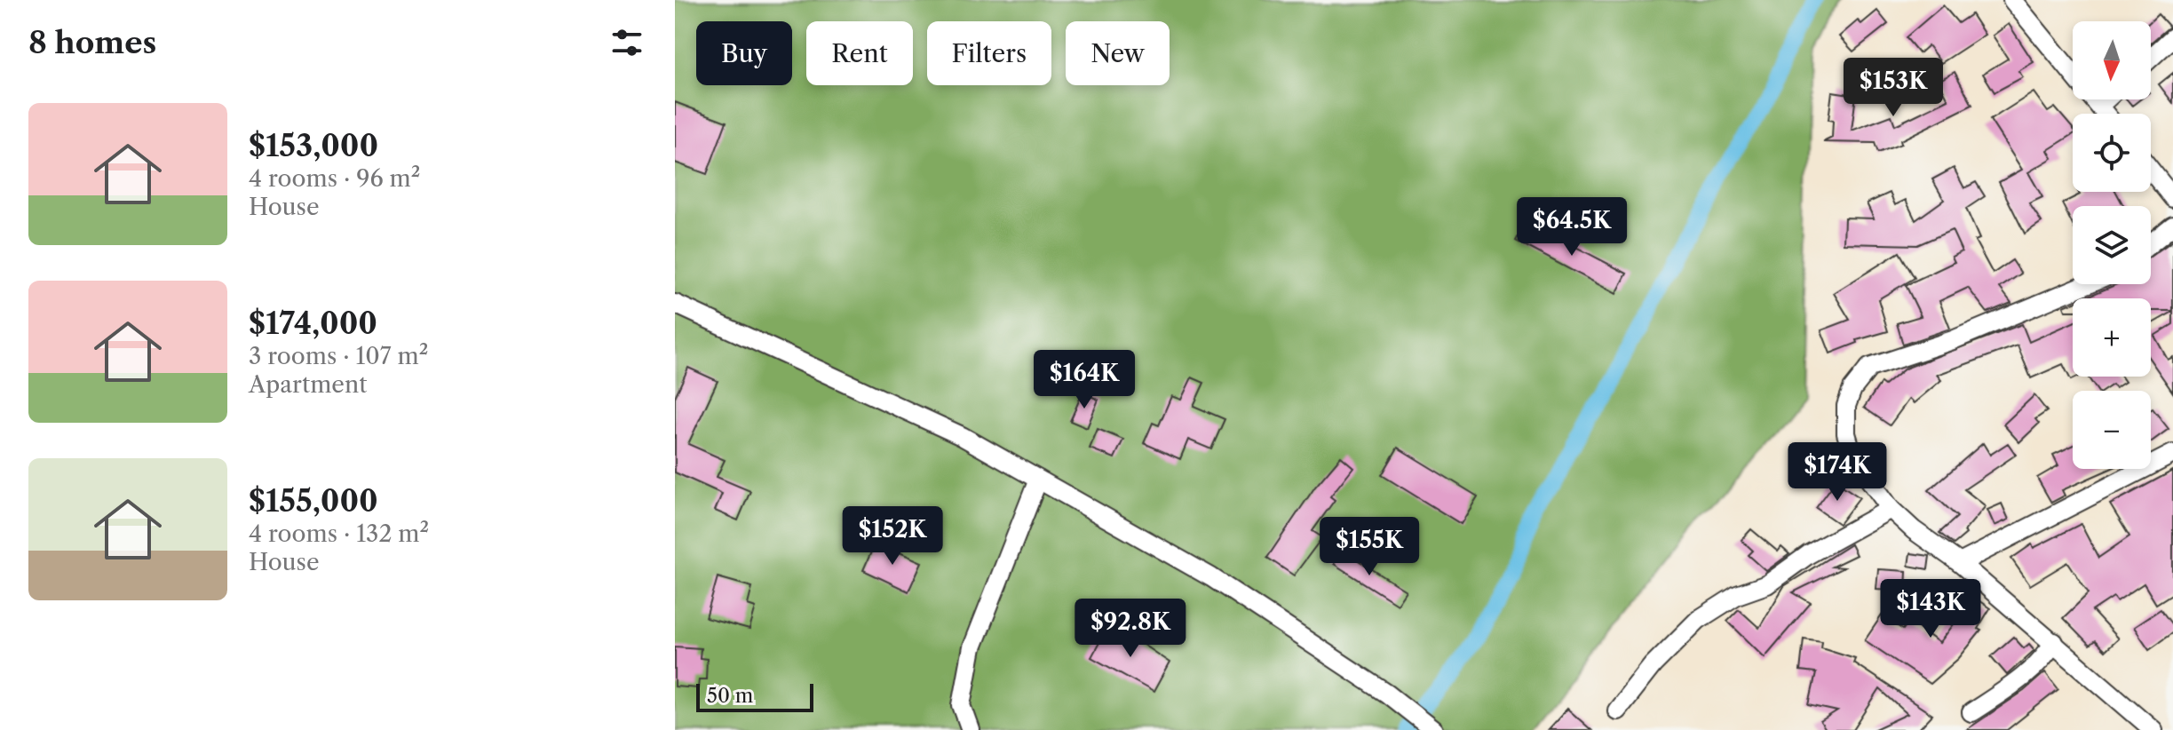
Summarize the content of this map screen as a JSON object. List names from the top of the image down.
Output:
{
  "scale_bar": "50 m",
  "north": "bottom",
  "page": {
    "heading": "8 homes",
    "map_buttons": ["+", "−"],
    "chip": [
      "Buy",
      "Rent",
      "Filters",
      "New"
    ],
    "price": [
      "$153K",
      "$64.5K",
      "$164K",
      "$174K",
      "$152K",
      "$155K",
      "$143K",
      "$92.8K"
    ],
    "list": [
      {
        "name": "$153,000",
        "note": "4 rooms · 96 m² · House"
      },
      {
        "name": "$174,000",
        "note": "3 rooms · 107 m² · Apartment"
      },
      {
        "name": "$155,000",
        "note": "4 rooms · 132 m² · House"
      }
    ],
    "scale": "50 m"
  }
}
